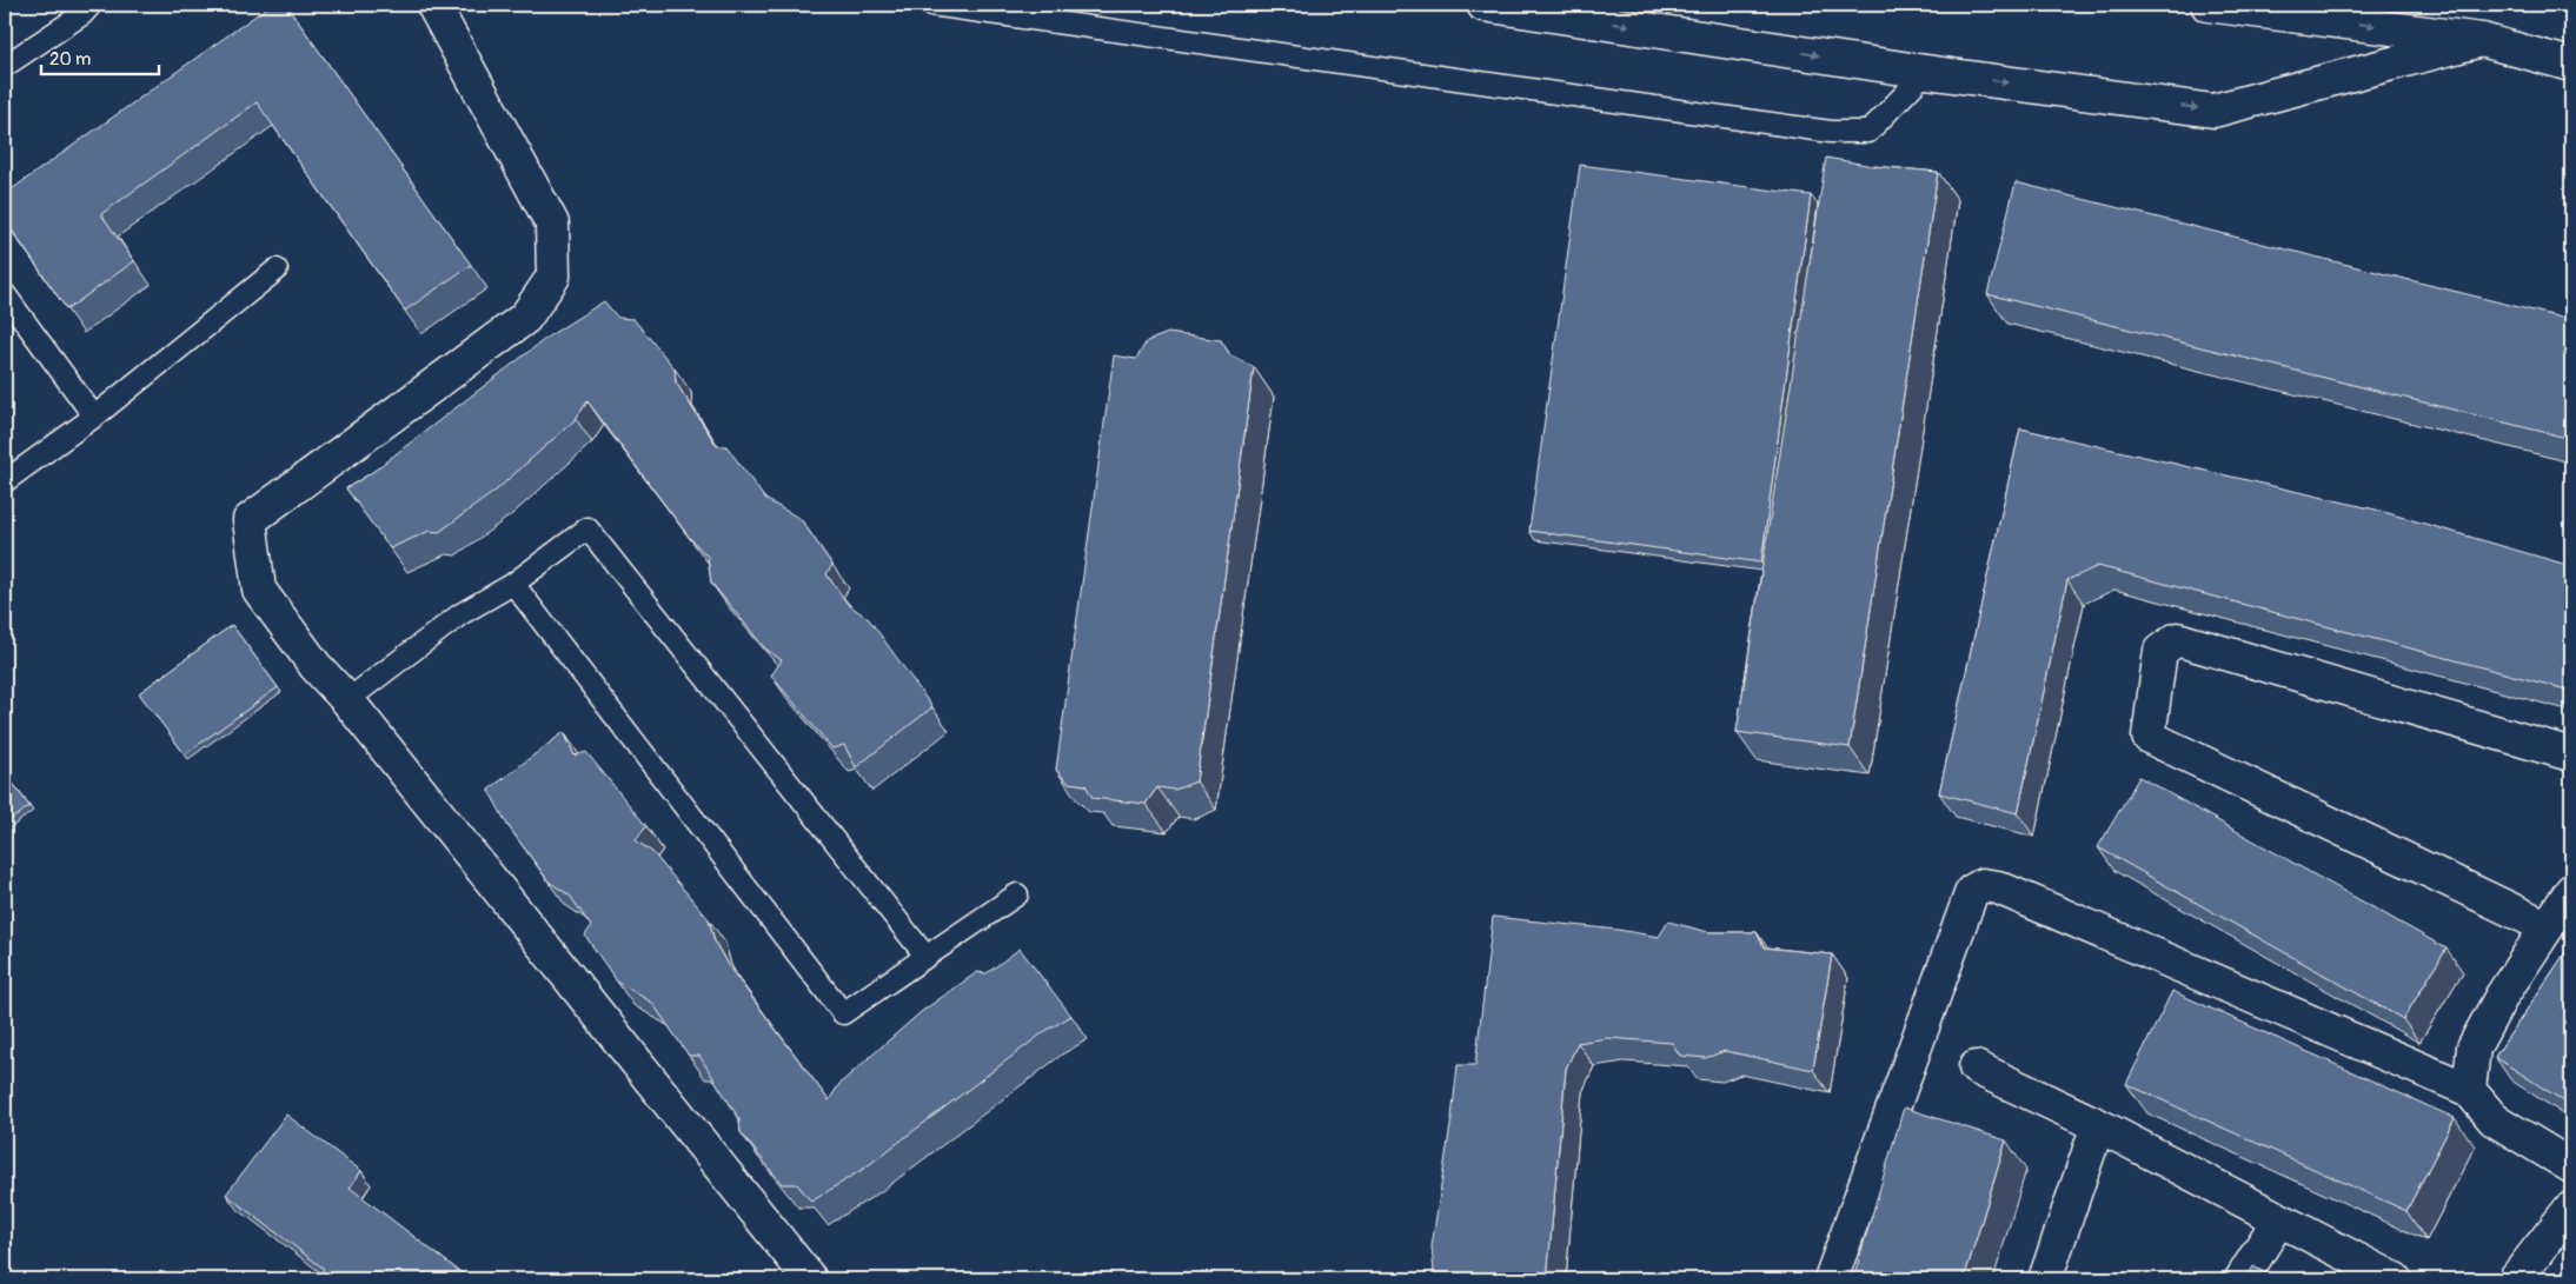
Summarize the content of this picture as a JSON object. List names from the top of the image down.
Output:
{
  "scale_bar": "20 m"
}
